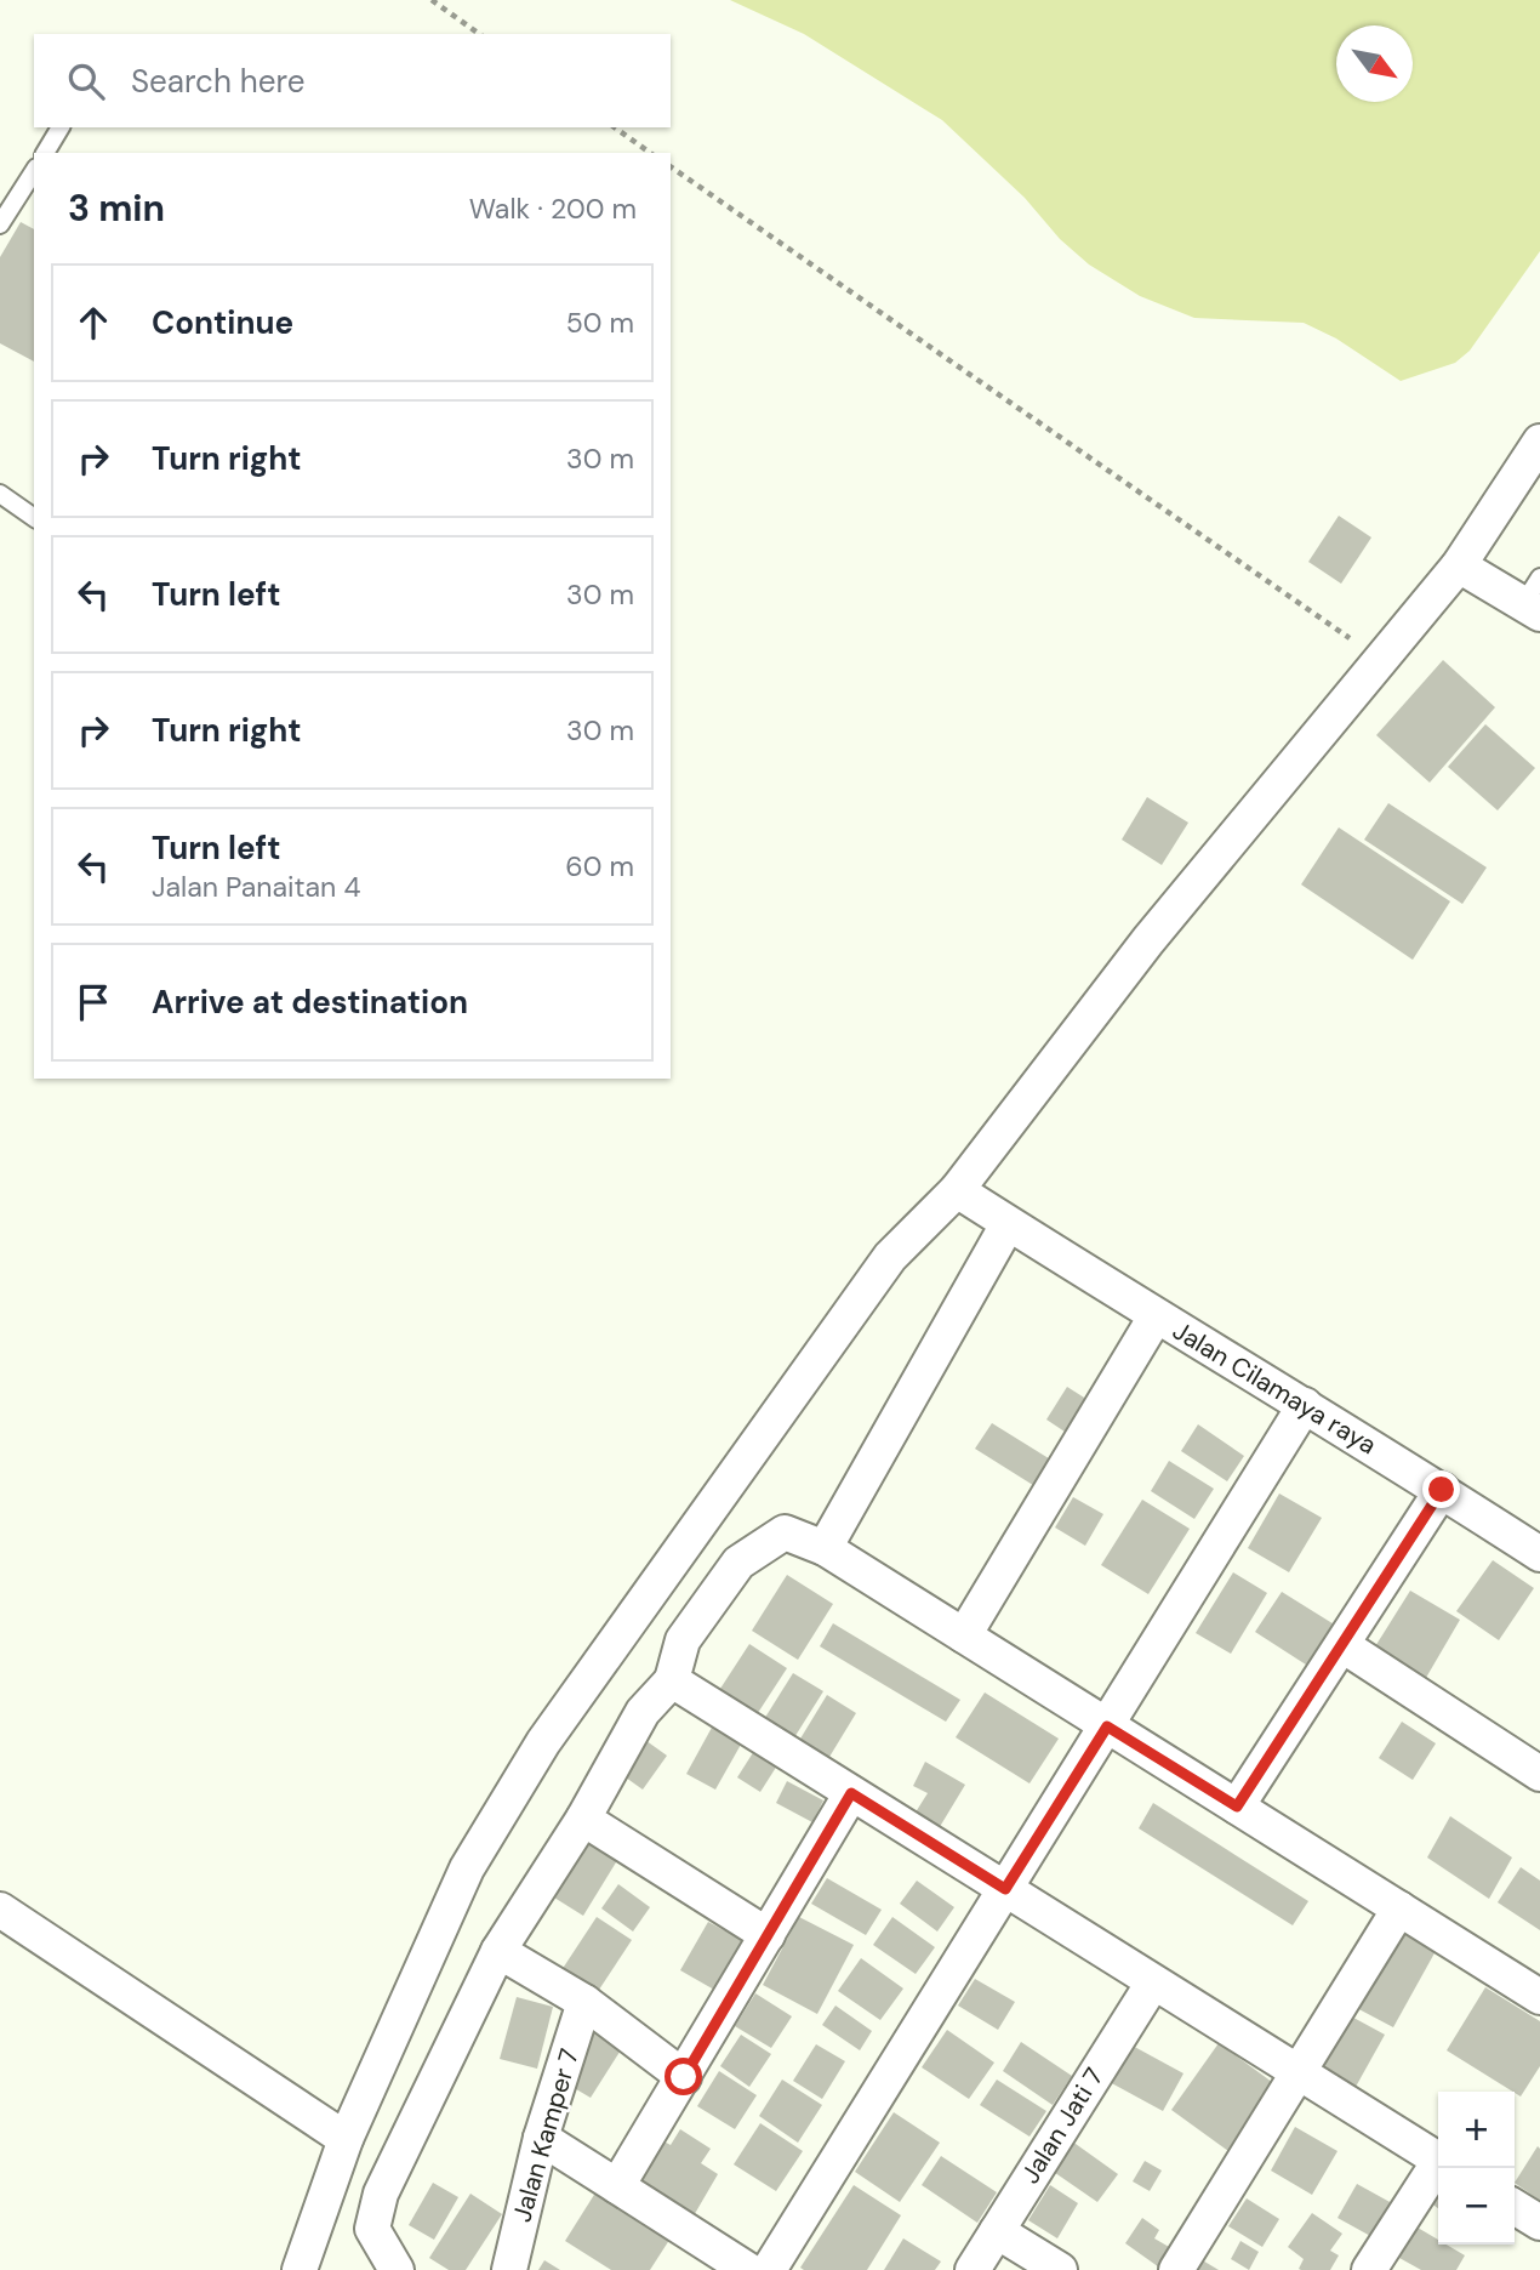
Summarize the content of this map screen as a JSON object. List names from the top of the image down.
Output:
{
  "streets": {
    "street": ["Jalan Cilamaya raya", "Jalan Jati 7", "Jalan Kamper 7"]
  },
  "north": "bottom right",
  "page": {
    "search": "Search here",
    "heading": ["3 min", "Walk · 200 m"],
    "list": [
      ["Continue", "50 m"],
      ["Turn right", "30 m"],
      ["Turn left", "30 m"],
      ["Turn right", "30 m"],
      ["Turn left", "Jalan Panaitan 4", "60 m"],
      "Arrive at destination"
    ],
    "map_buttons": ["+", "−"]
  }
}
